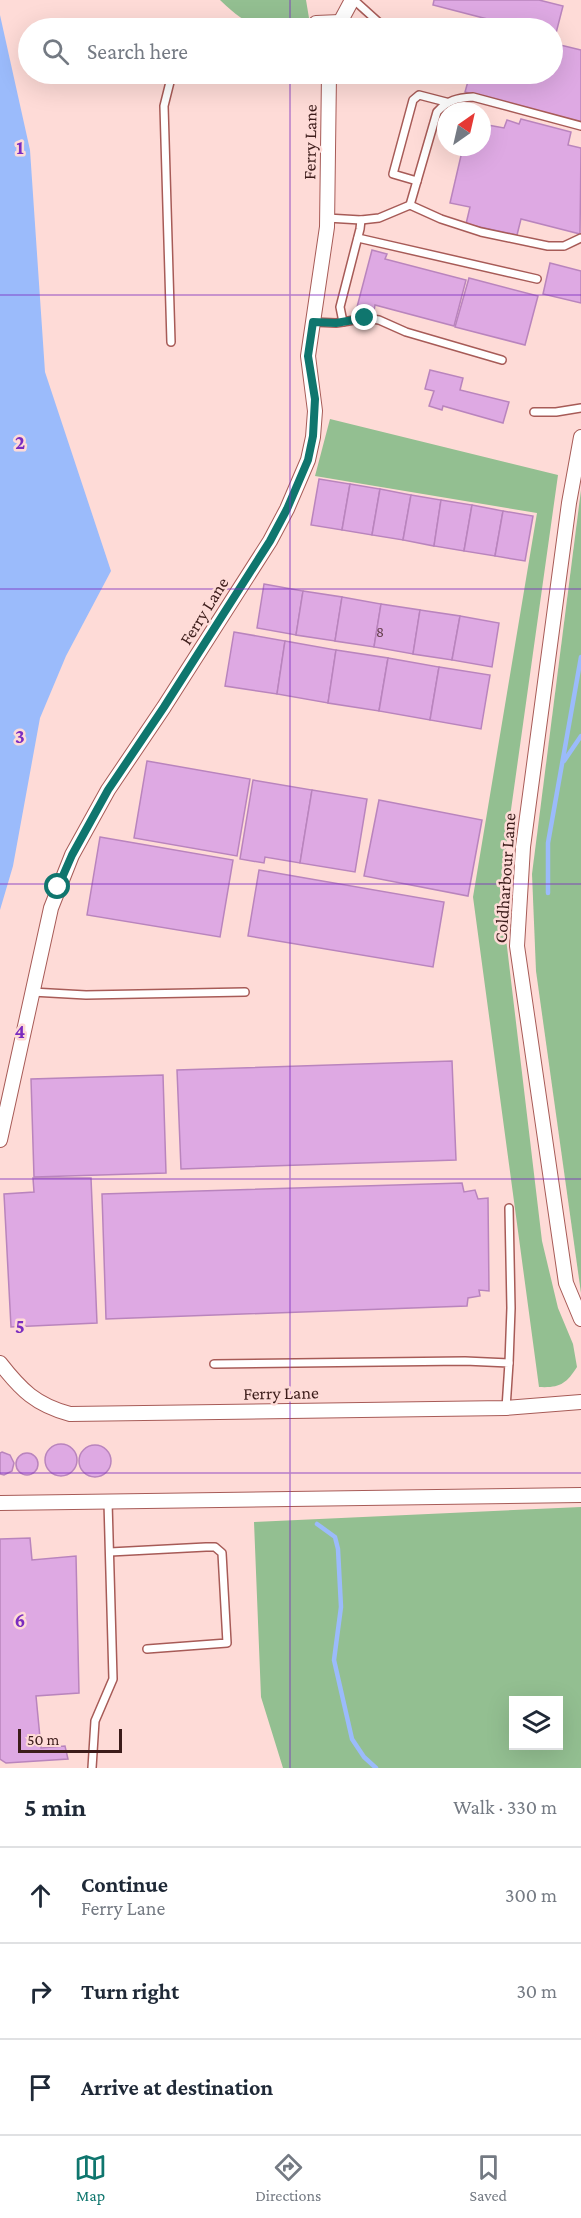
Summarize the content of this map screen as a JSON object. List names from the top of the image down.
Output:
{
  "streets": {
    "street": ["Ferry Lane", "Coldharbour Lane"]
  },
  "house_numbers": ["8"],
  "scale_bar": "50 m",
  "north": "top right",
  "page": {
    "search": "Search here",
    "scale": "50 m",
    "heading": ["5 min", "Walk · 330 m"],
    "list": [
      ["Continue", "Ferry Lane", "300 m"],
      ["Turn right", "30 m"],
      "Arrive at destination"
    ],
    "nav": ["Map", "Directions", "Saved"]
  },
  "grid": {
    "rows": [
      "1",
      "2",
      "3",
      "4",
      "5",
      "6"
    ]
  }
}
